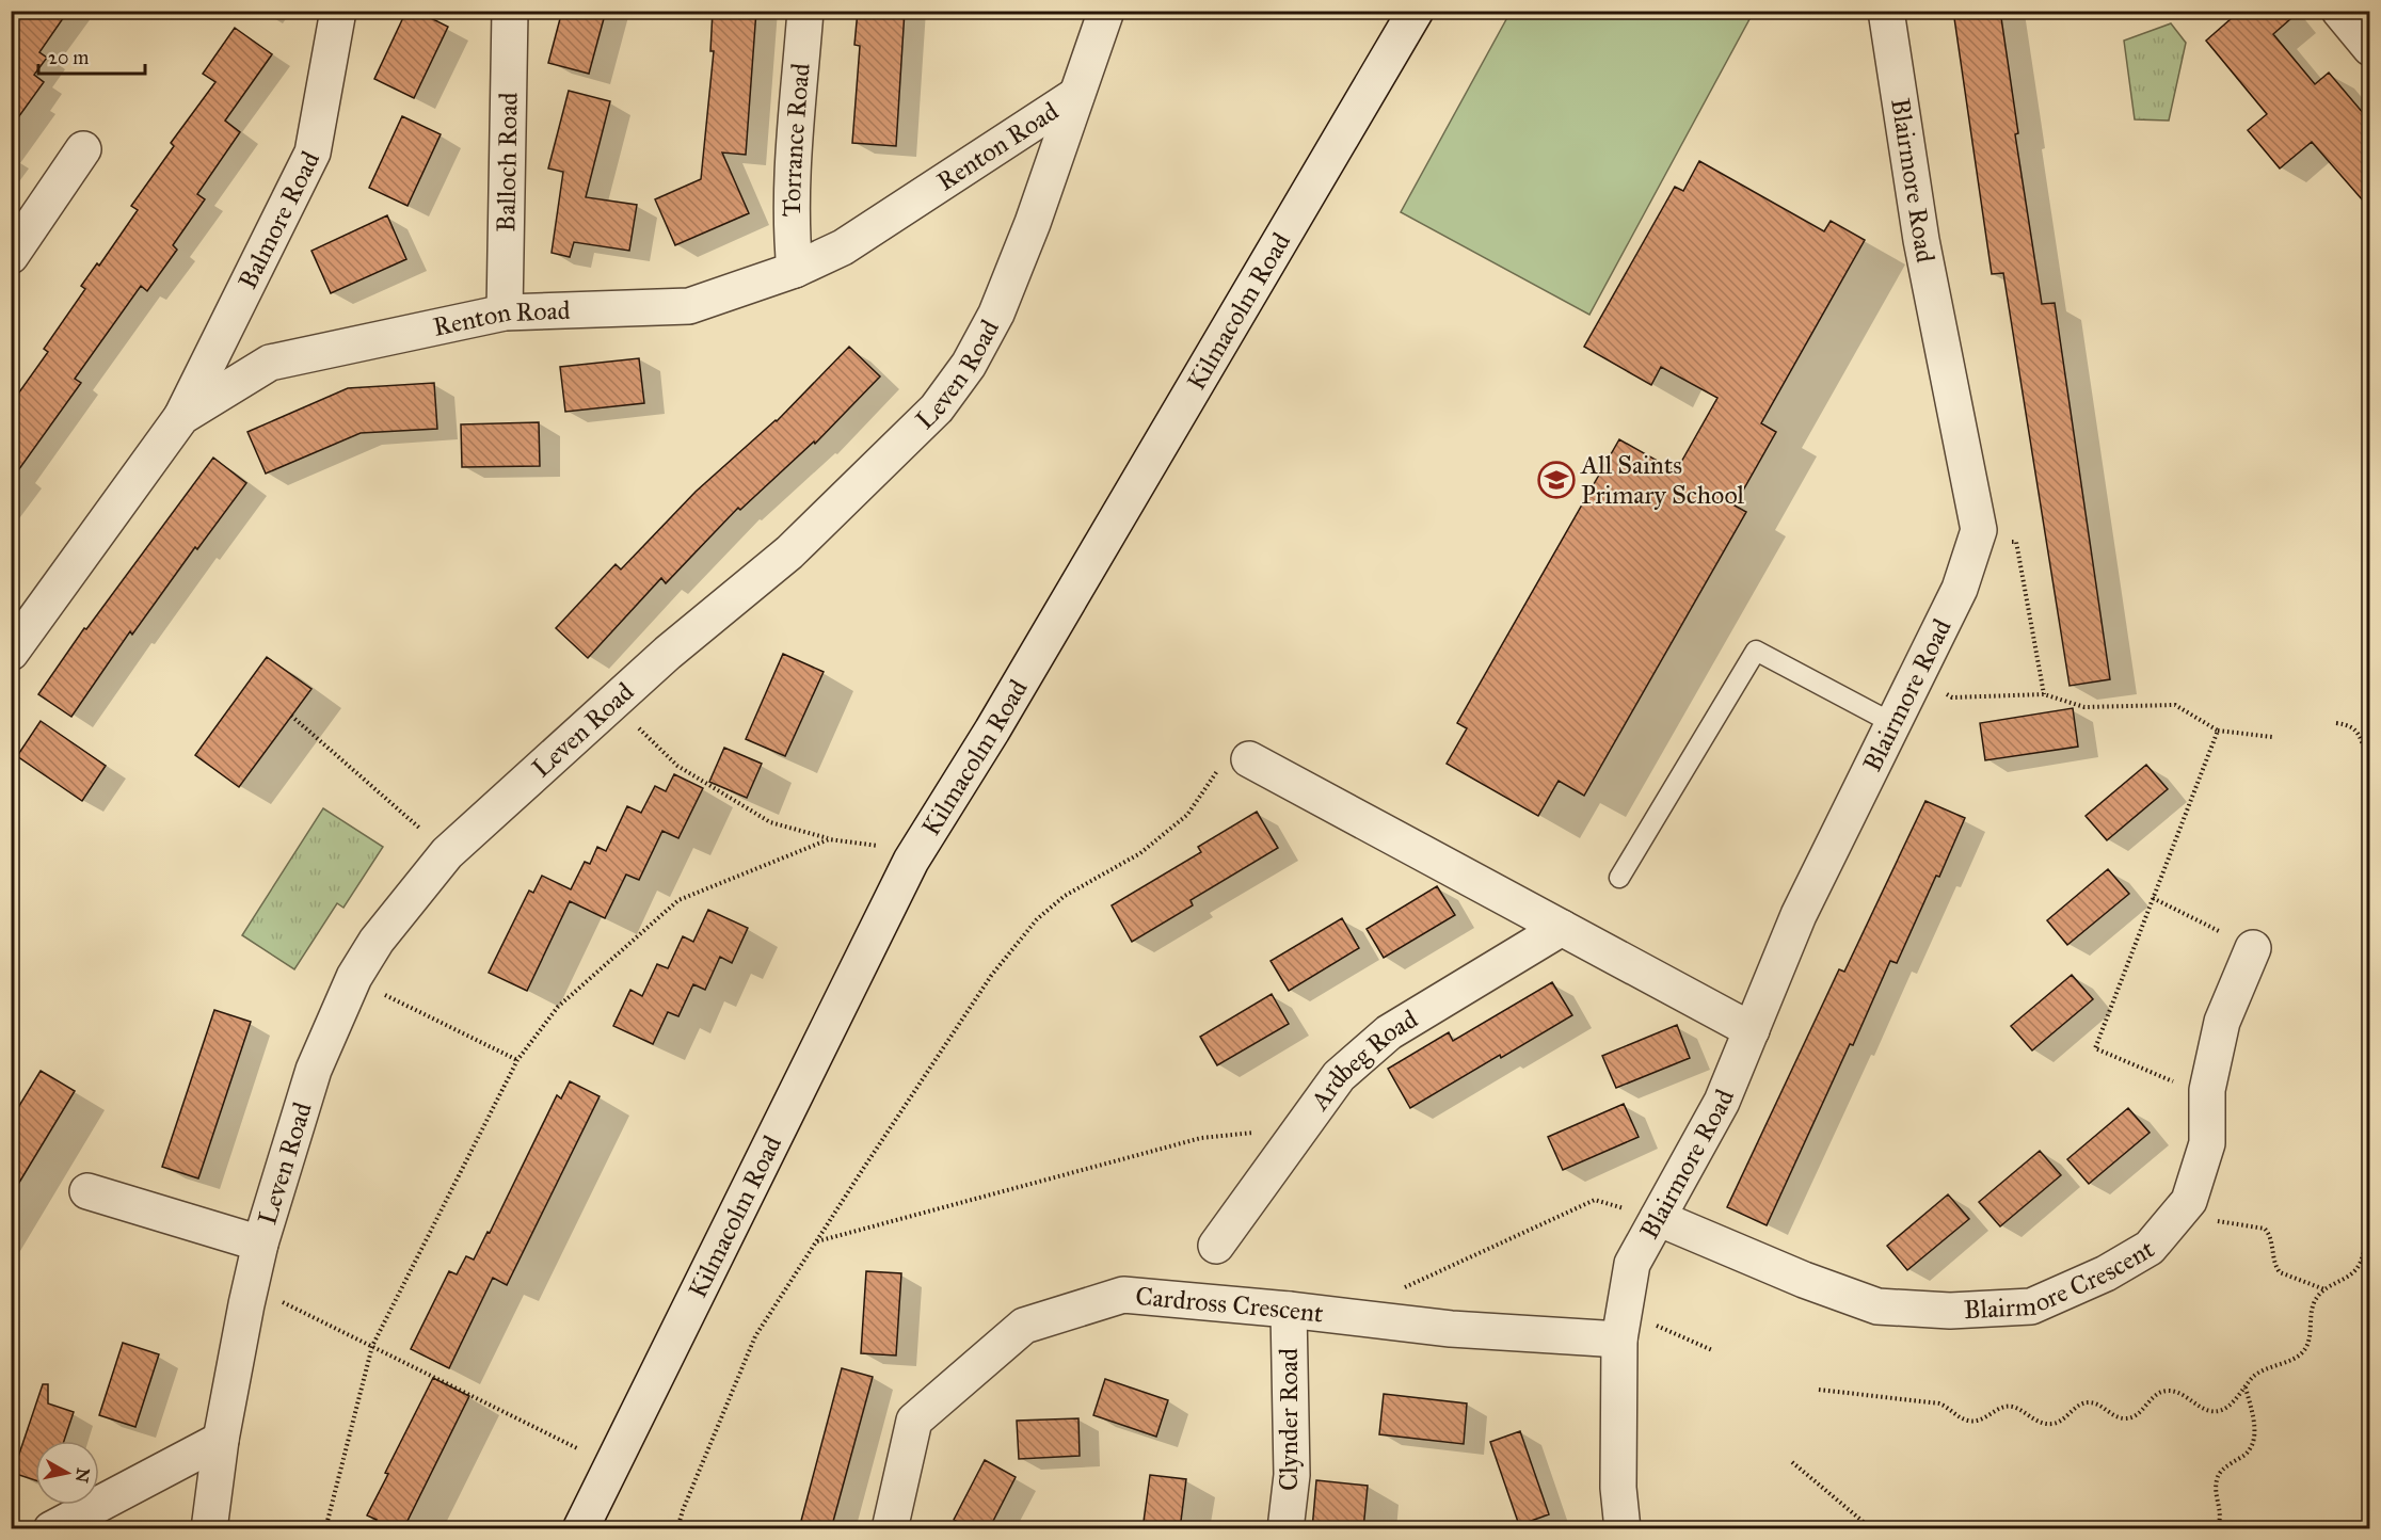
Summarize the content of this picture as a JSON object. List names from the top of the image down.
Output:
{
  "streets": {
    "street": [
      "Torrance Road",
      "Renton Road",
      "Balloch Road",
      "Blairmore Road",
      "Balmore Road",
      "Kilmacolm Road",
      "Leven Road",
      "Ardbeg Road",
      "Blairmore Crescent",
      "Cardross Crescent",
      "Clynder Road"
    ]
  },
  "crossings": [
    ["Torrance Road", "Renton Road"],
    ["Renton Road", "Balloch Road"],
    ["Renton Road", "Balmore Road"],
    ["Renton Road", "Leven Road"],
    ["Blairmore Road", "Blairmore Crescent"],
    ["Blairmore Road", "Cardross Crescent"],
    ["Cardross Crescent", "Clynder Road"]
  ],
  "places": {
    "school or university": ["All Saints Primary School"]
  },
  "scale_bar": "20 m",
  "north": "right"
}
